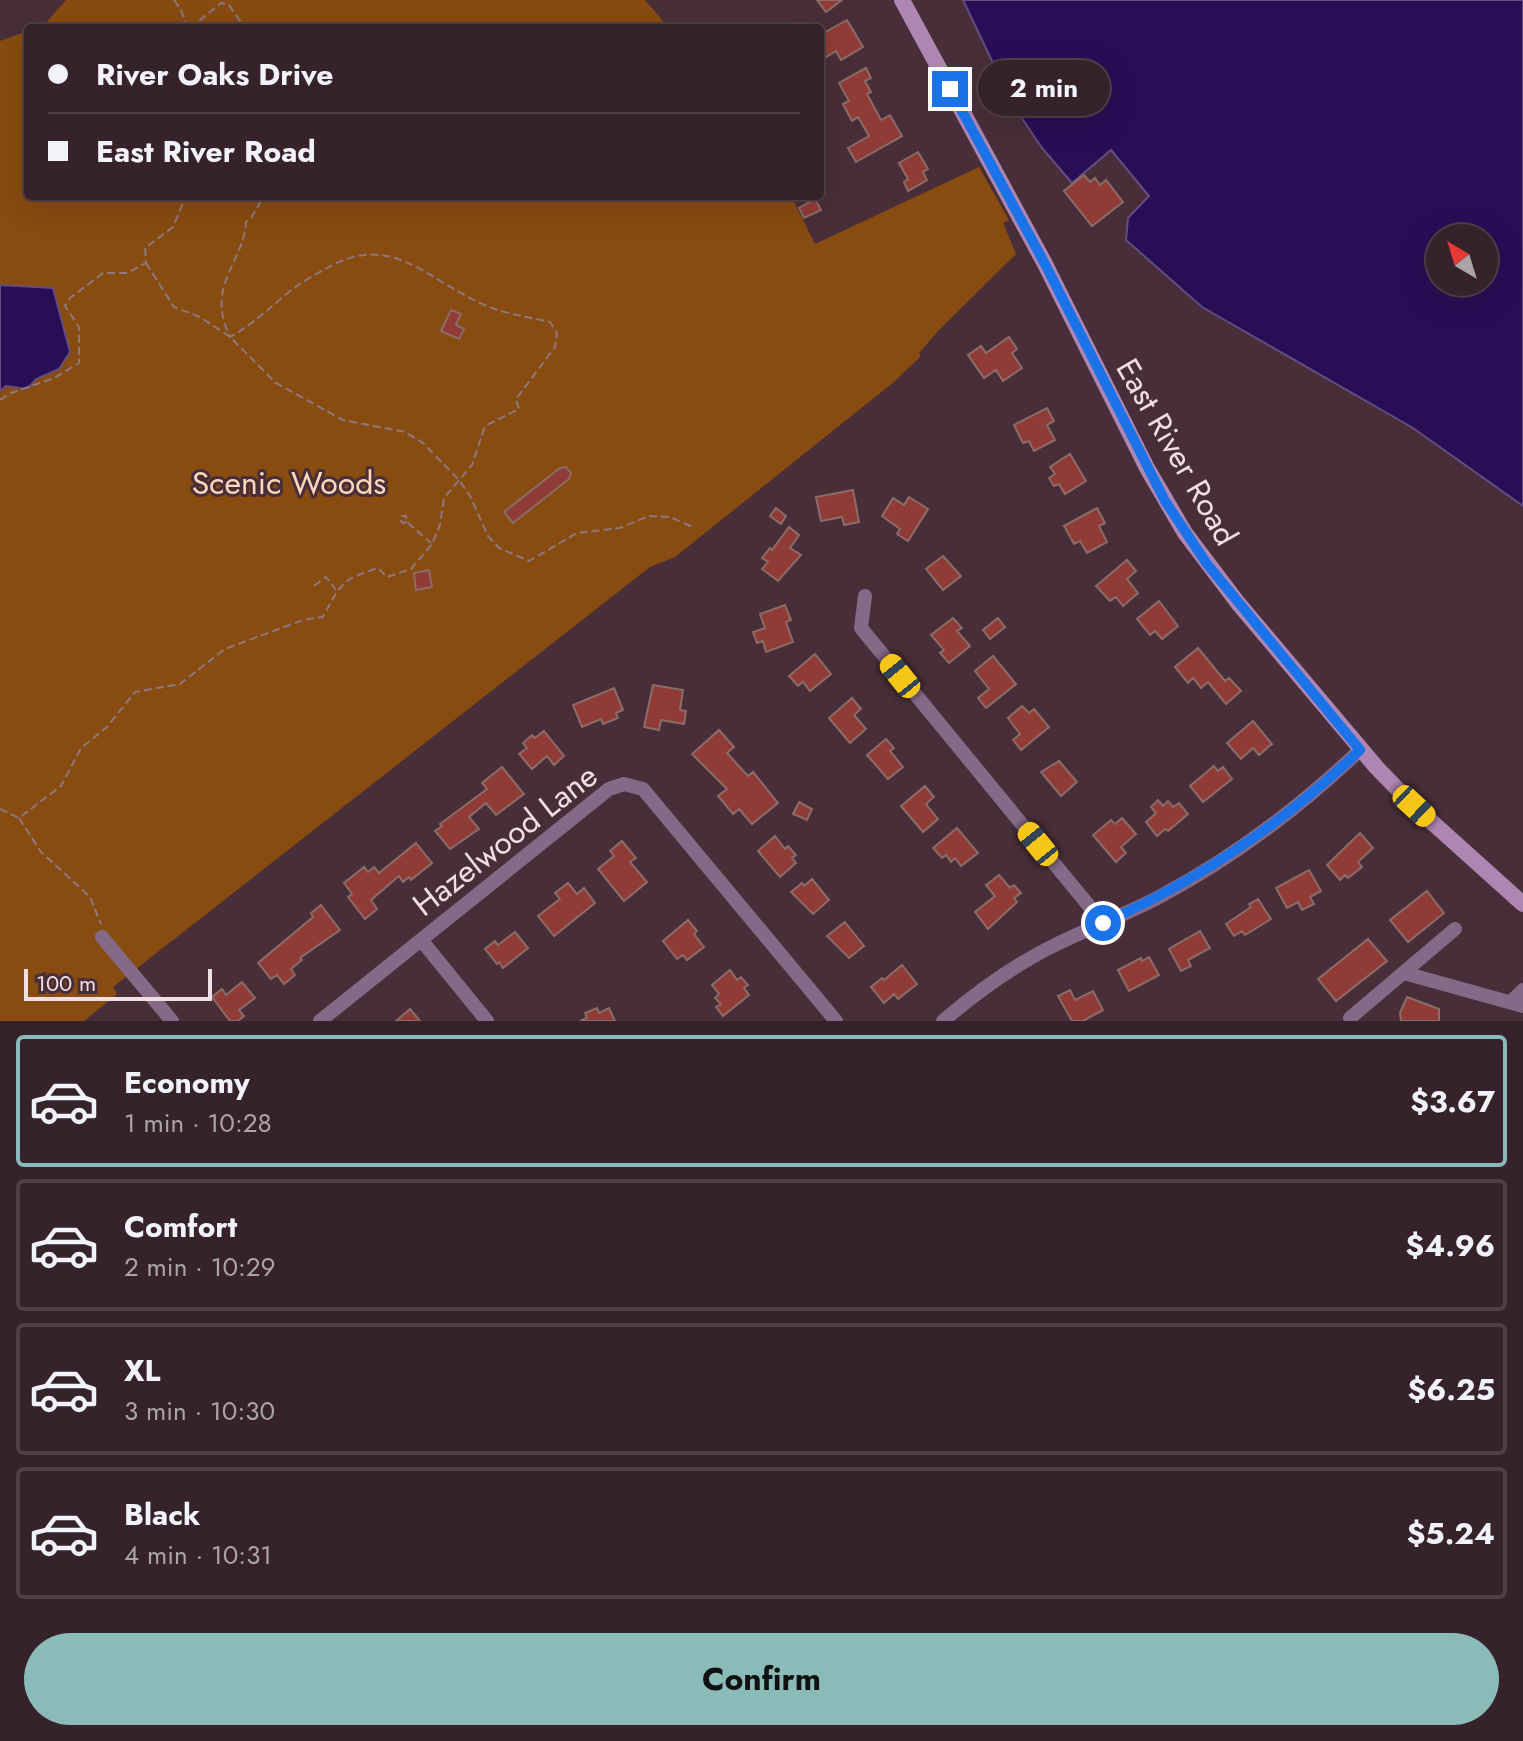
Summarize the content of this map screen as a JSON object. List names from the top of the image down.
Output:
{
  "streets": {
    "main road": ["East River Road"],
    "street": ["Hazelwood Lane"]
  },
  "parks": ["Scenic Woods"],
  "scale_bar": "100 m",
  "north": "top left",
  "page": {
    "banner": ["River Oaks Drive", "East River Road"],
    "bubble": "2 min",
    "scale": "100 m",
    "list": [
      {
        "name": "Economy",
        "note": "1 min · 10:28",
        "value": "$3.67"
      },
      {
        "name": "Comfort",
        "note": "2 min · 10:29",
        "value": "$4.96"
      },
      {
        "name": "XL",
        "note": "3 min · 10:30",
        "value": "$6.25"
      },
      {
        "name": "Black",
        "note": "4 min · 10:31",
        "value": "$5.24"
      }
    ],
    "buttons": "Confirm"
  }
}
